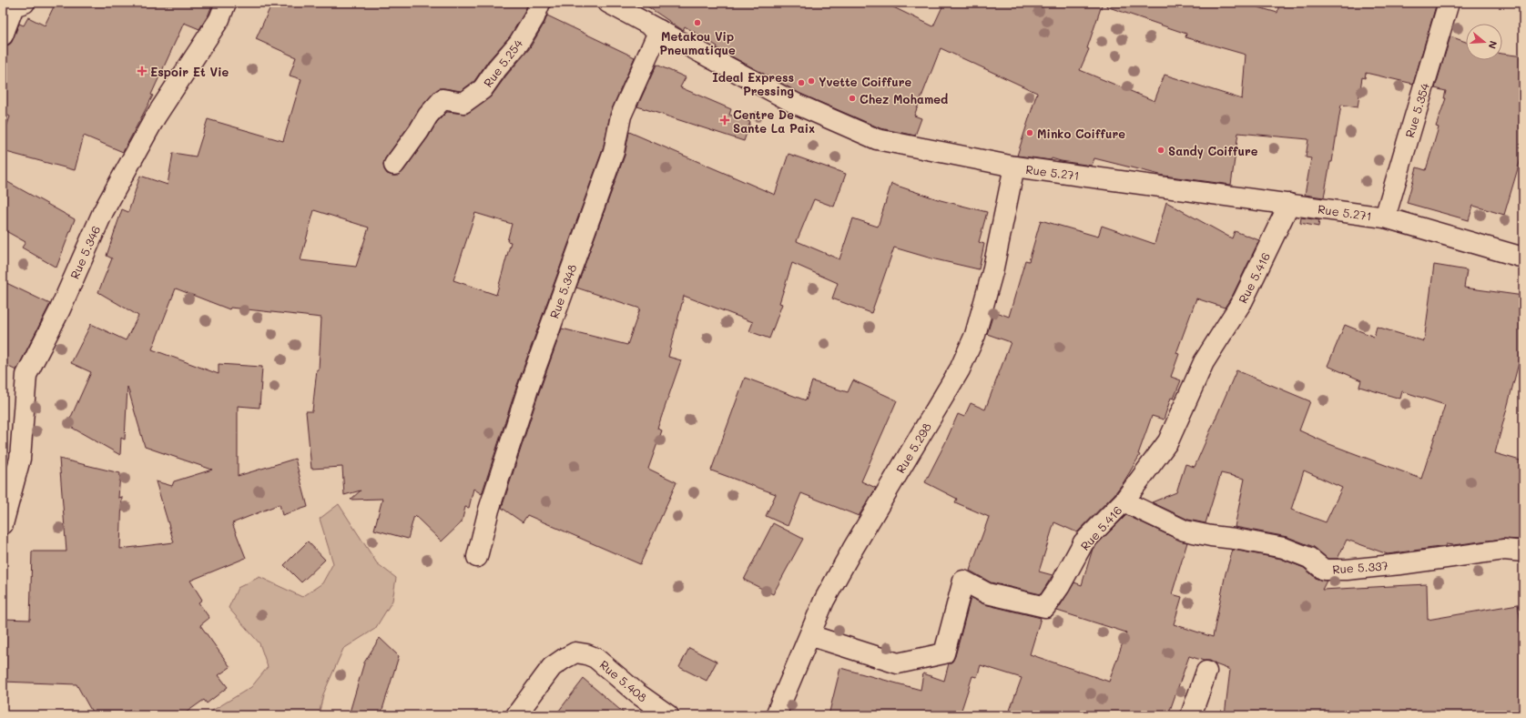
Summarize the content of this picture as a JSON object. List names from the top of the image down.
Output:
{
  "streets": {
    "street": [
      "Rue 5.254",
      "Rue 5.354",
      "Rue 5.271",
      "Rue 5.346",
      "Rue 5.416",
      "Rue 5.348",
      "Rue 5.298",
      "Rue 5.337",
      "Rue 5.408"
    ]
  },
  "crossings": [
    ["Rue 5.354", "Rue 5.271"],
    ["Rue 5.271", "Rue 5.416"],
    ["Rue 5.271", "Rue 5.348"],
    ["Rue 5.271", "Rue 5.298"],
    ["Rue 5.416", "Rue 5.298"],
    ["Rue 5.416", "Rue 5.337"]
  ],
  "places": {
    "other": [
      "Metakou Vip Pneumatique",
      "Yvette Coiffure",
      "Ideal Express Pressing",
      "Chez Mohamed",
      "Minko Coiffure",
      "Sandy Coiffure"
    ],
    "health": ["Espoir Et Vie", "Centre De Sante La Paix"]
  },
  "north": "right"
}
